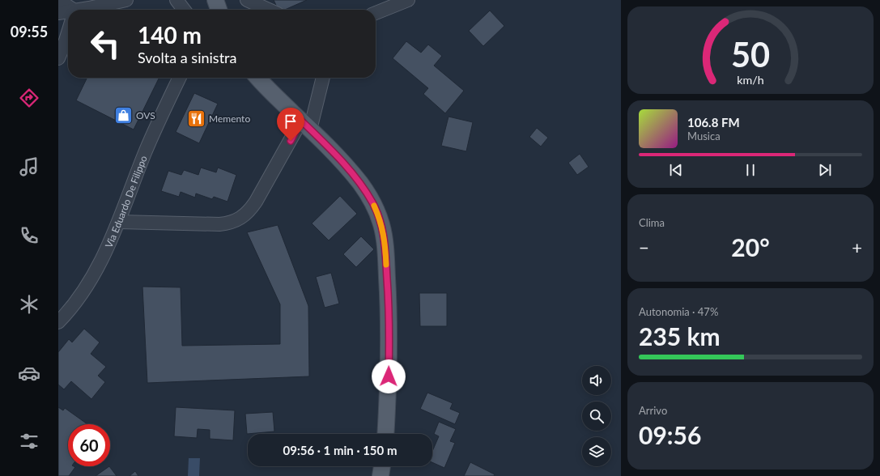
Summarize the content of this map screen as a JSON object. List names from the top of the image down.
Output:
{
  "streets": {
    "street": ["Via Eduardo De Filippo"]
  },
  "places": {
    "shop": ["OVS"],
    "restaurant": ["Memento"]
  },
  "page": {
    "tabs": "09:55",
    "turn": ["140 m", "Svolta a sinistra"],
    "song": ["106.8 FM", "Musica"],
    "tile": [
      "Clima",
      ["Autonomia · 47%", "235 km"],
      ["Arrivo", "09:56"]
    ],
    "heat": ["−", "20°", "+"],
    "limit": "60",
    "trip": "09:56 · 1 min · 150 m",
    "gauge": ["50", "km/h"]
  }
}
